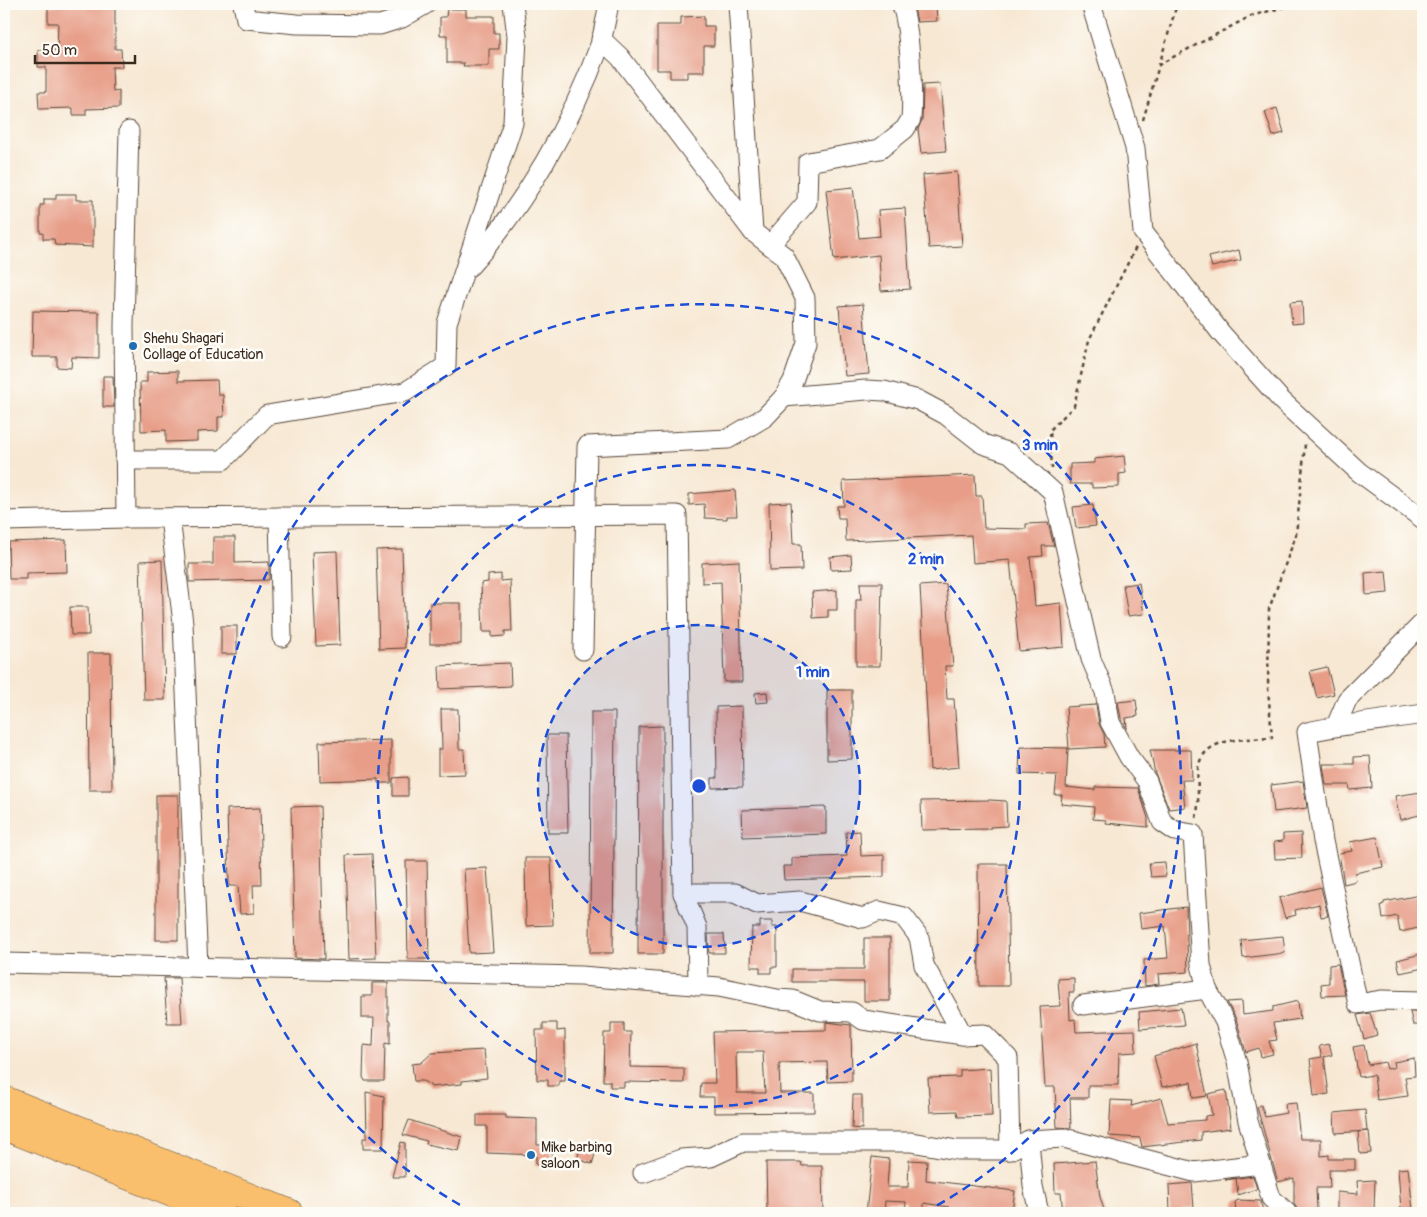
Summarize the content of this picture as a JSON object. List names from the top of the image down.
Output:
{
  "places": ["Shehu Shagari Collage of Education", "Mike barbing saloon"],
  "scale_bar": "50 m",
  "rings": ["3 min", "2 min", "1 min"]
}
